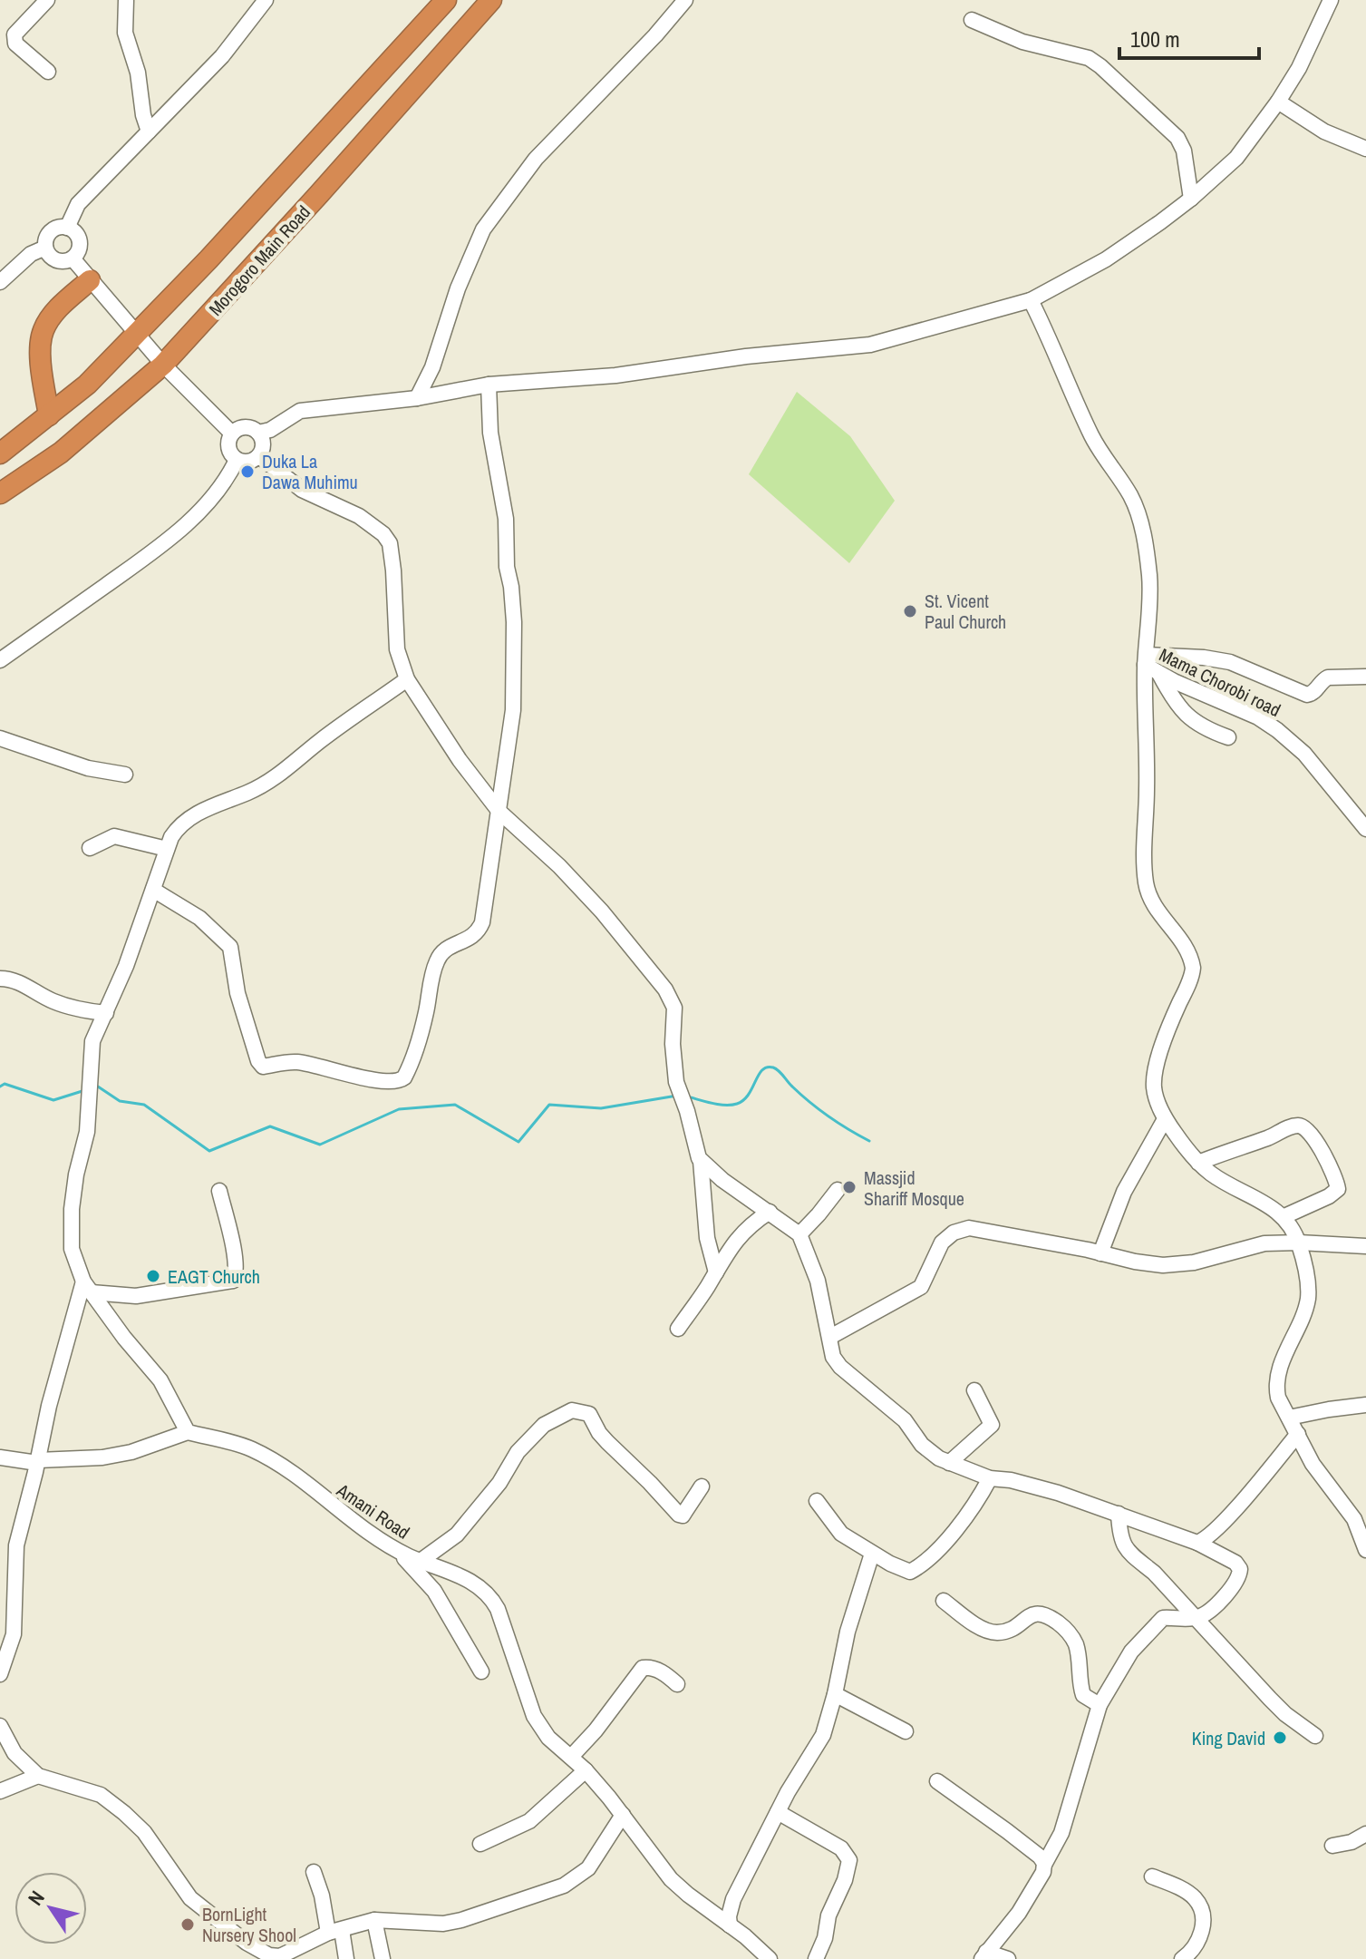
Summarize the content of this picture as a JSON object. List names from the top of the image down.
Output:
{
  "streets": {
    "highway": ["Morogoro Main Road"],
    "street": ["Mama Chorobi road", "Amani Road"]
  },
  "places": [
    "Duka La Dawa Muhimu",
    "St. Vicent Paul Church",
    "Massjid Shariff Mosque",
    "EAGT Church",
    "King David",
    "BornLight Nursery Shool"
  ],
  "scale_bar": "100 m",
  "north": "top left"
}
